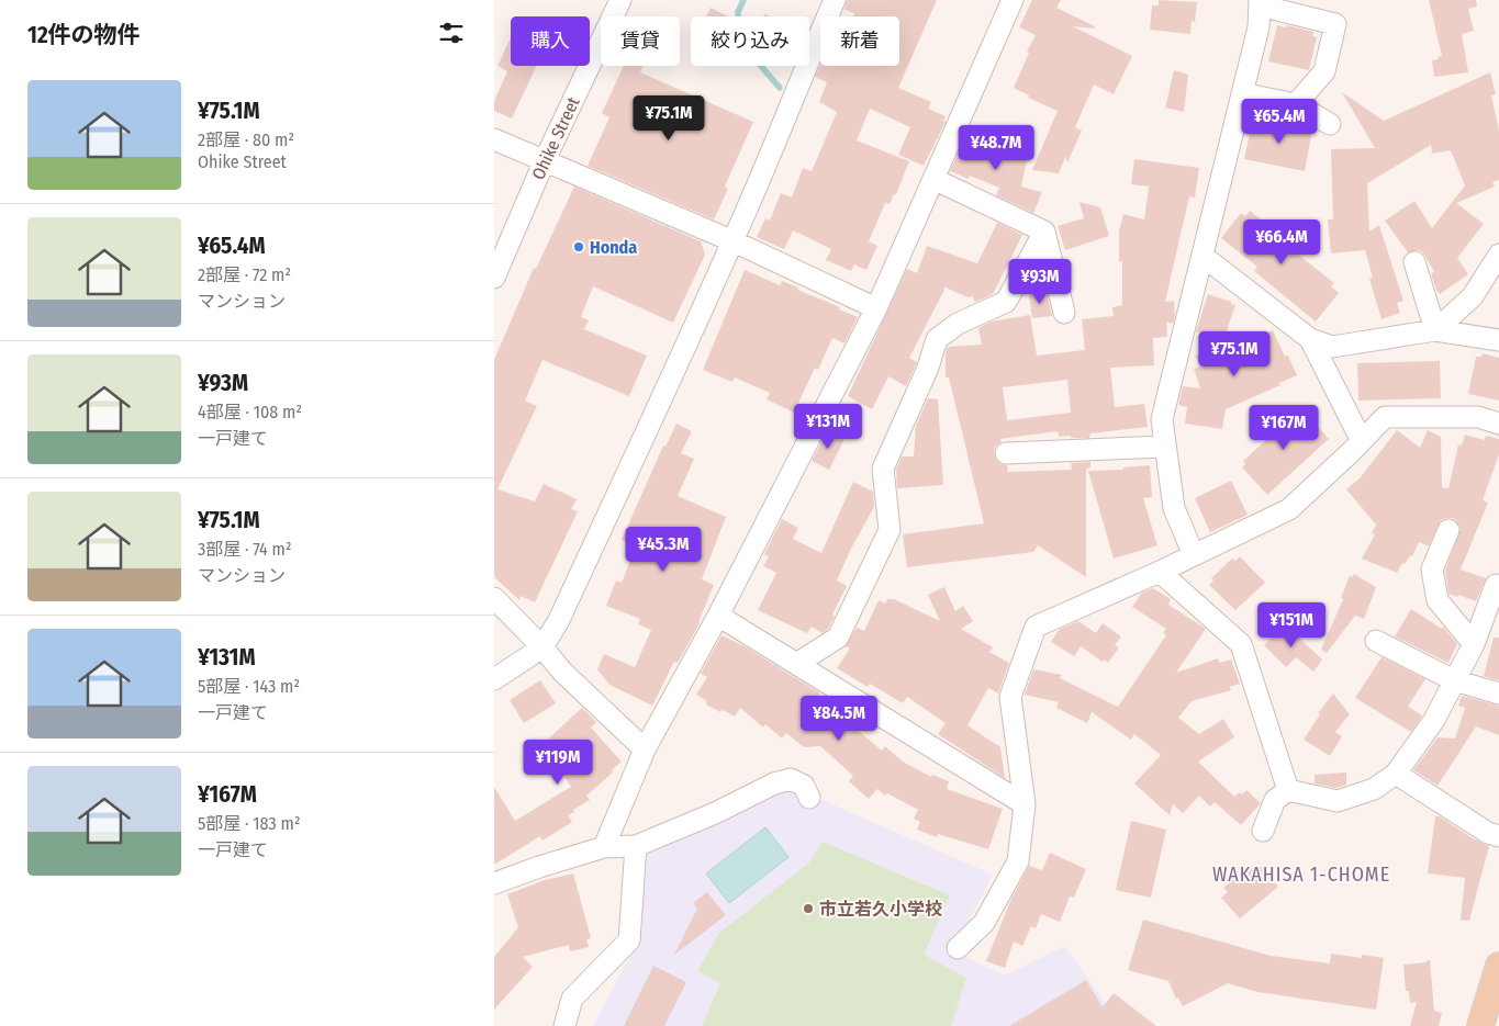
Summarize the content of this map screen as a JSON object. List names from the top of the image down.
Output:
{
  "streets": {
    "street": ["Ohike Street"]
  },
  "districts": ["WAKAHISA 1-CHOME"],
  "places": ["Honda", "市立若久小学校"],
  "page": {
    "heading": "12件の物件",
    "chip": [
      "購入",
      "賃貸",
      "絞り込み",
      "新着"
    ],
    "list": [
      {
        "name": "¥75.1M",
        "note": "2部屋 · 80 m² · Ohike Street"
      },
      {
        "name": "¥65.4M",
        "note": "2部屋 · 72 m² · マンション"
      },
      {
        "name": "¥93M",
        "note": "4部屋 · 108 m² · 一戸建て"
      },
      {
        "name": "¥75.1M",
        "note": "3部屋 · 74 m² · マンション"
      },
      {
        "name": "¥131M",
        "note": "5部屋 · 143 m² · 一戸建て"
      },
      {
        "name": "¥167M",
        "note": "5部屋 · 183 m² · 一戸建て"
      }
    ],
    "price": [
      "¥75.1M",
      "¥65.4M",
      "¥48.7M",
      "¥66.4M",
      "¥93M",
      "¥75.1M",
      "¥131M",
      "¥167M",
      "¥45.3M",
      "¥151M",
      "¥84.5M",
      "¥119M"
    ]
  }
}
